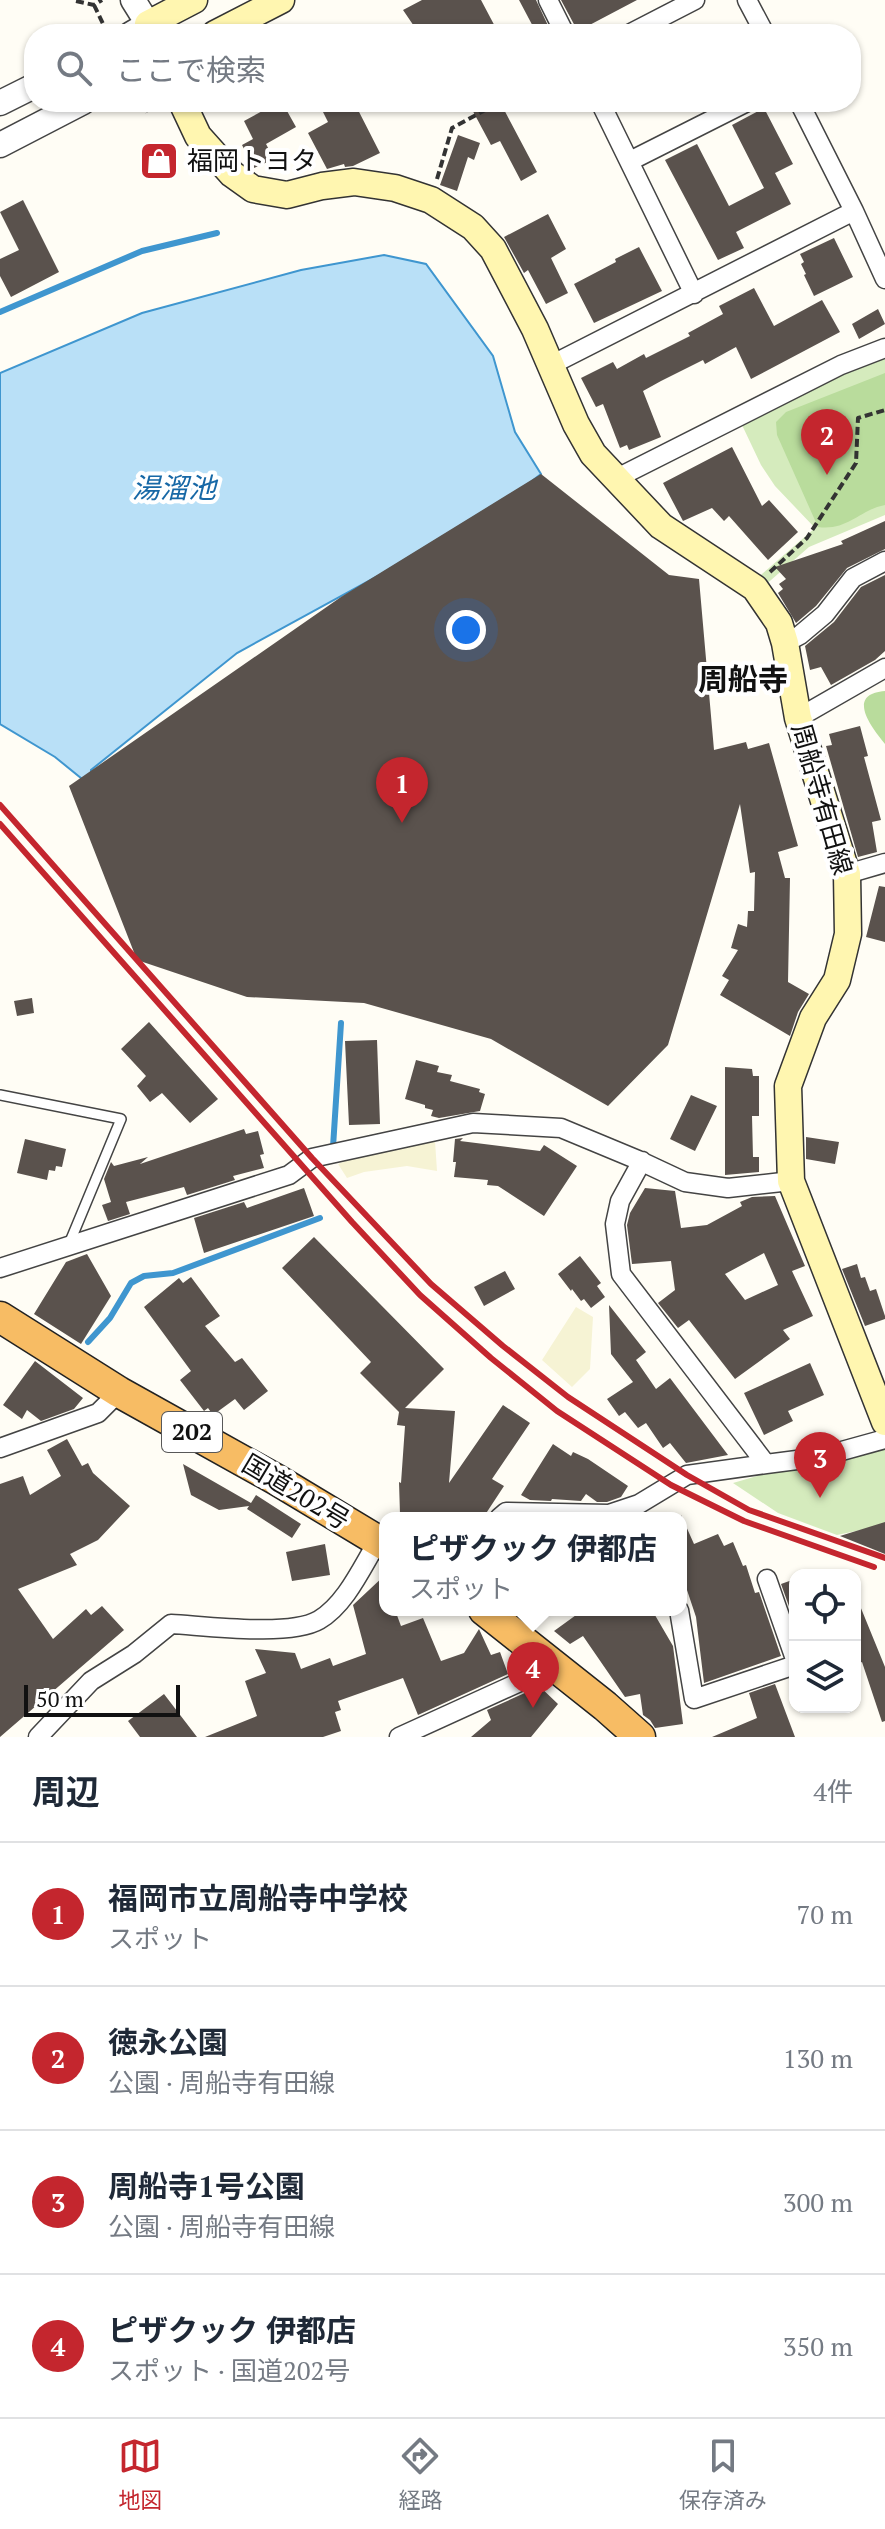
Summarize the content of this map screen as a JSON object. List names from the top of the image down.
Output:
{
  "streets": {
    "highway": ["202", "国道202号"],
    "main road": ["周船寺有田線"]
  },
  "districts": ["周船寺"],
  "water": ["湯溜池"],
  "places": {
    "shop": ["福岡トヨタ"]
  },
  "scale_bar": "50 m",
  "page": {
    "search": "ここで検索",
    "pins": [
      "2",
      "1",
      "3",
      "4"
    ],
    "popup": ["ピザクック 伊都店", "スポット"],
    "scale": "50 m",
    "heading": ["周辺", "4件"],
    "list": [
      {
        "mark": "1",
        "name": "福岡市立周船寺中学校",
        "note": "スポット",
        "value": "70 m"
      },
      {
        "mark": "2",
        "name": "徳永公園",
        "note": "公園 · 周船寺有田線",
        "value": "130 m"
      },
      {
        "mark": "3",
        "name": "周船寺1号公園",
        "note": "公園 · 周船寺有田線",
        "value": "300 m"
      },
      {
        "mark": "4",
        "name": "ピザクック 伊都店",
        "note": "スポット · 国道202号",
        "value": "350 m"
      }
    ],
    "nav": ["地図", "経路", "保存済み"]
  }
}
